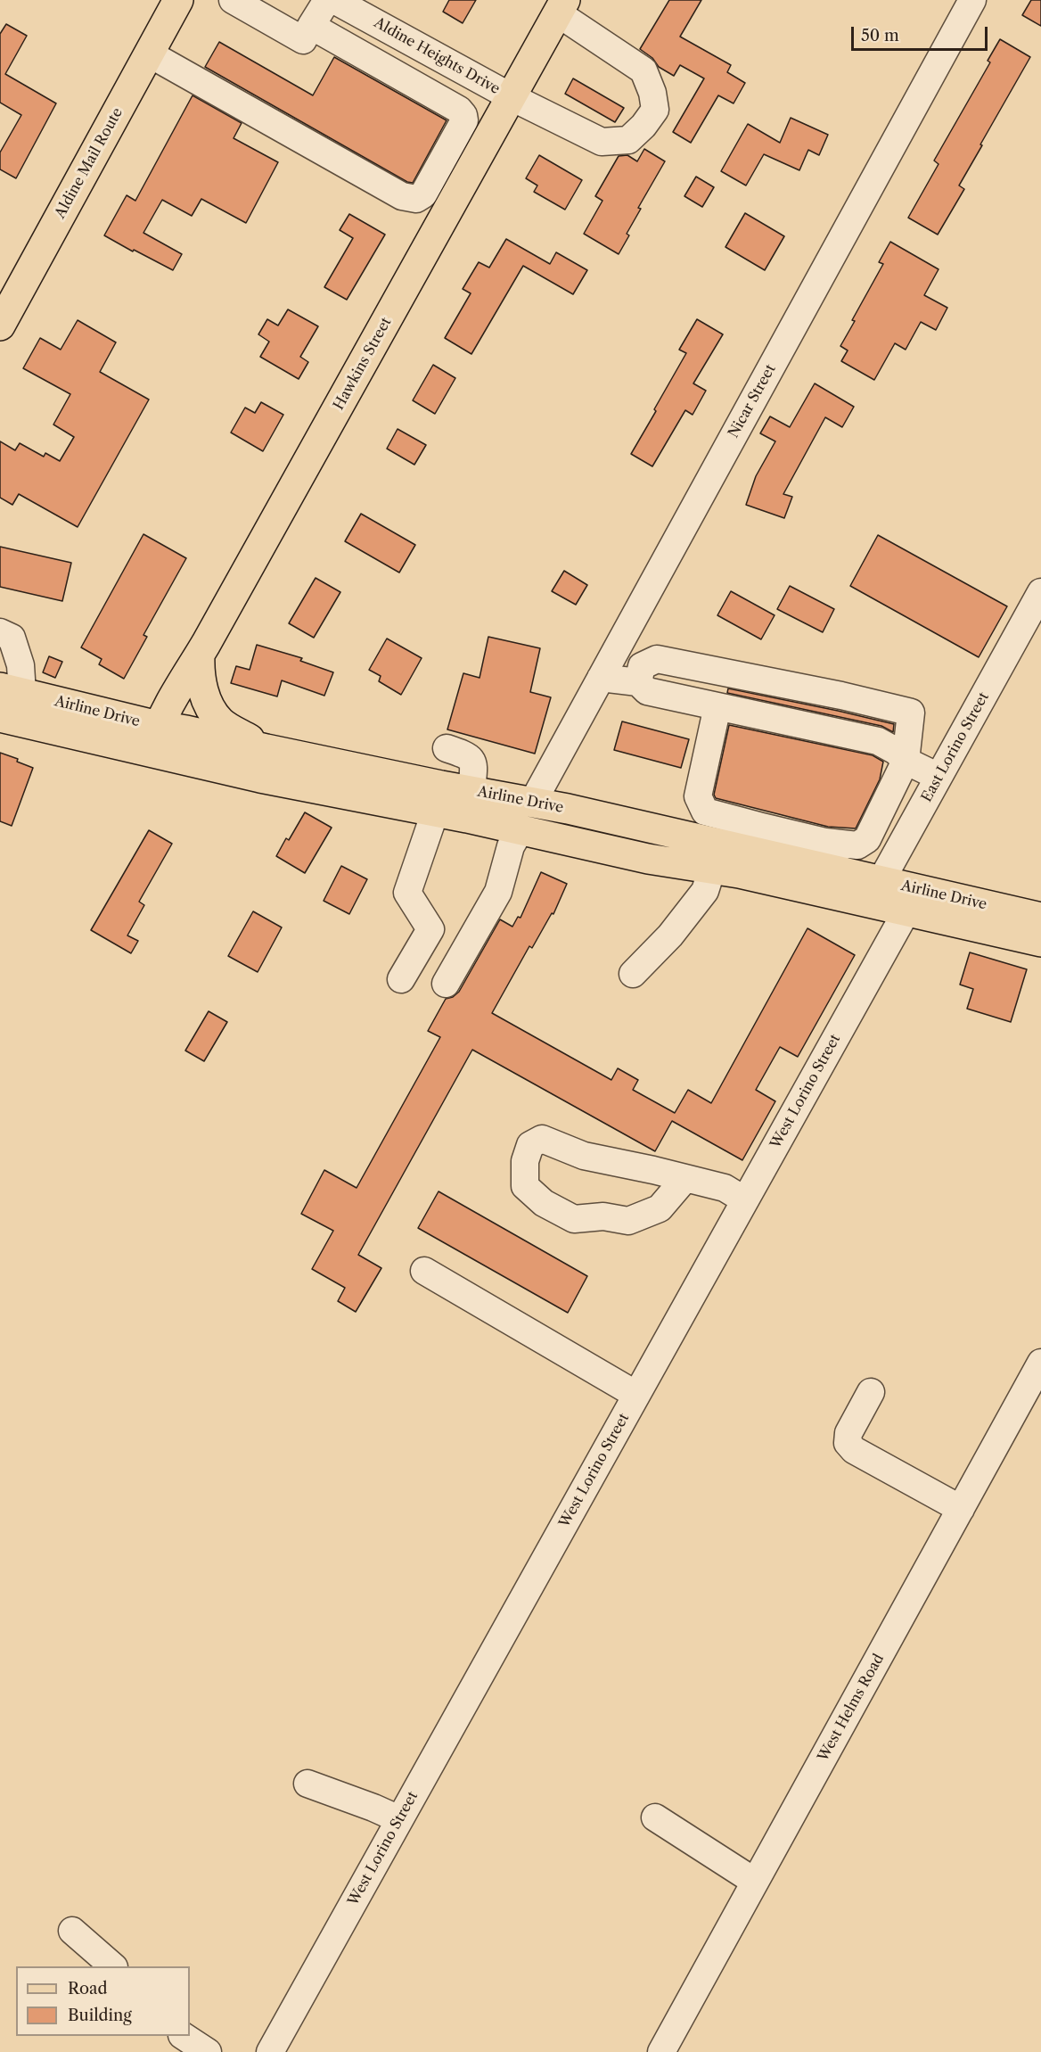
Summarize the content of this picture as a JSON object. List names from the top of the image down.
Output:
{
  "streets": {
    "main road": ["Aldine Mail Route", "Hawkins Street", "Airline Drive"],
    "street": [
      "Aldine Heights Drive",
      "Nicar Street",
      "East Lorino Street",
      "West Lorino Street",
      "West Helms Road"
    ]
  },
  "crossings": [
    ["Aldine Heights Drive", "Hawkins Street"],
    ["Hawkins Street", "Airline Drive"],
    ["Nicar Street", "Airline Drive"],
    ["Airline Drive", "East Lorino Street"],
    ["Airline Drive", "West Lorino Street"]
  ],
  "legend": ["Road", "Building"],
  "scale_bar": "50 m"
}
